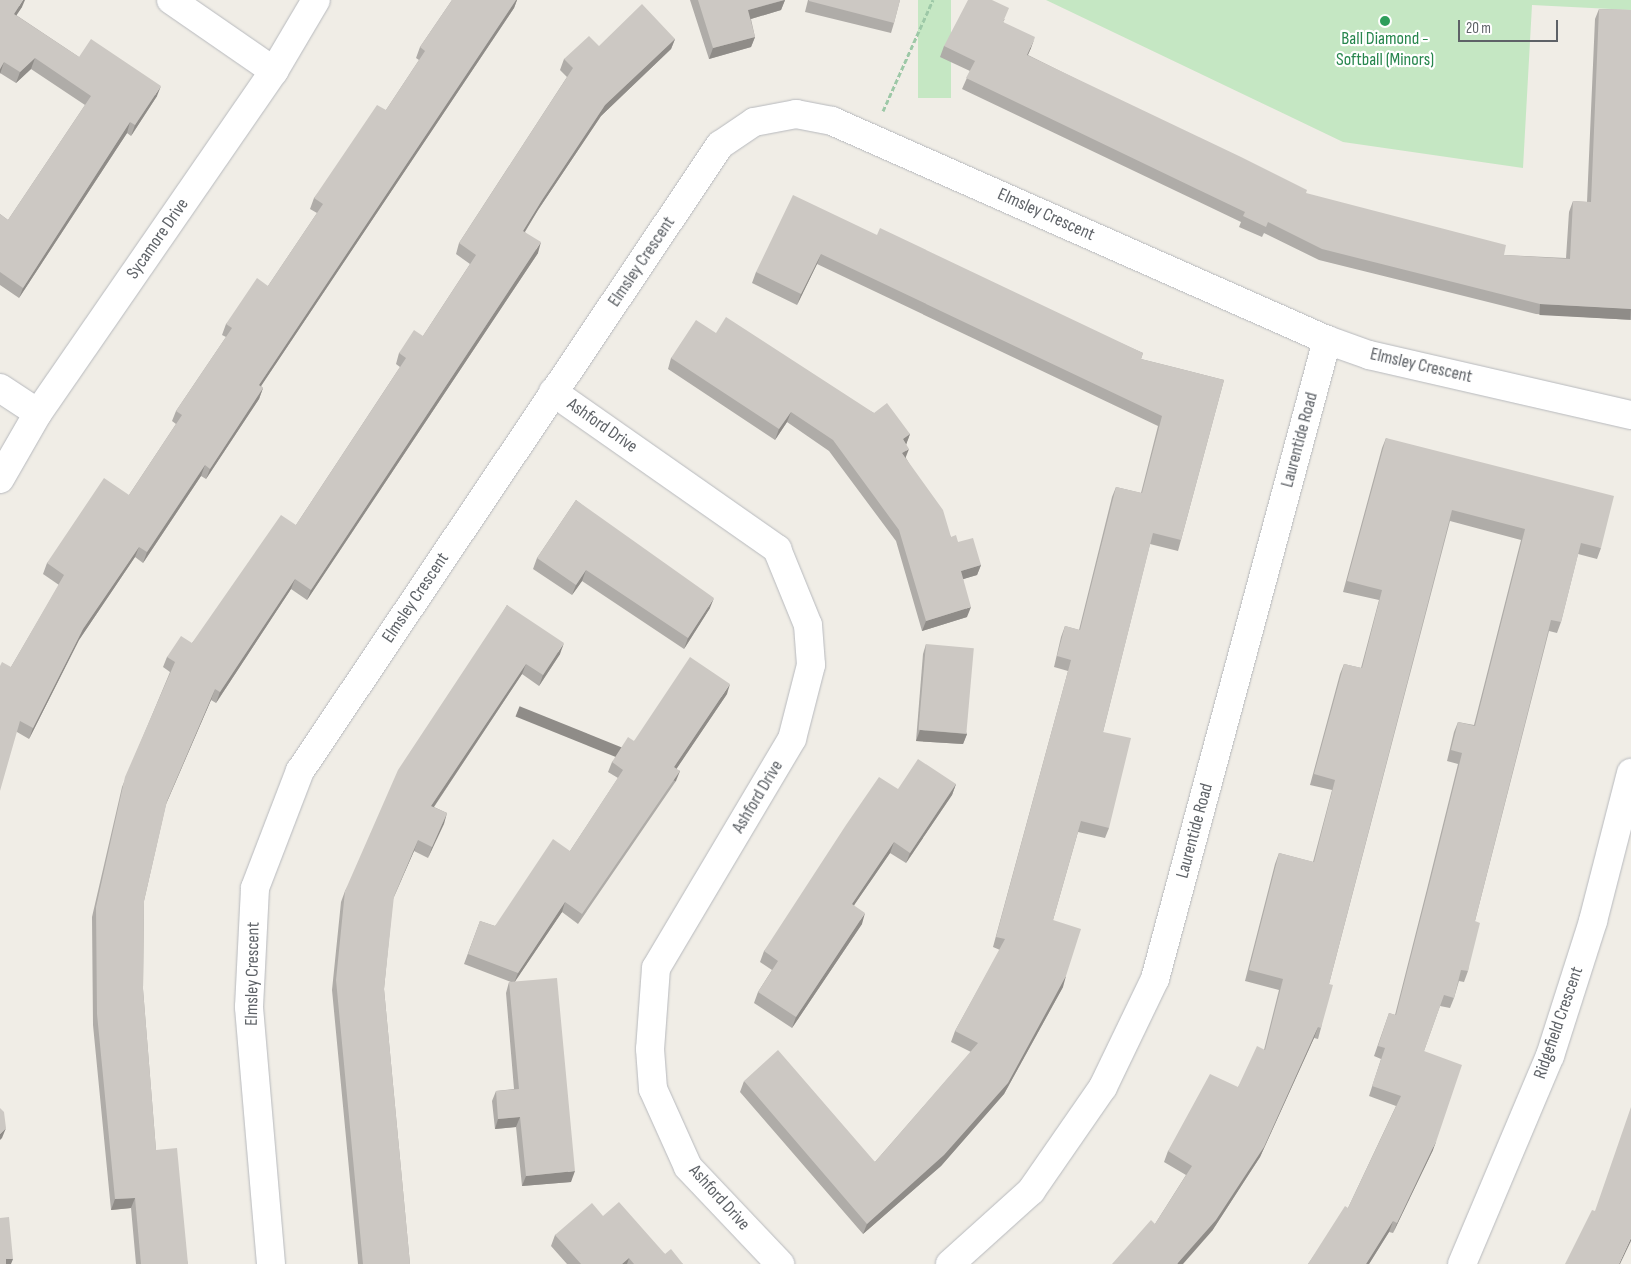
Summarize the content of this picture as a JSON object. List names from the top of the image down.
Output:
{
  "streets": {
    "street": [
      "Elmsley Crescent",
      "Sycamore Drive",
      "Ashford Drive",
      "Laurentide Road",
      "Ridgefield Crescent"
    ]
  },
  "crossings": [
    ["Elmsley Crescent", "Ashford Drive"],
    ["Elmsley Crescent", "Laurentide Road"]
  ],
  "places": ["Ball Diamond - Softball (Minors)"],
  "scale_bar": "20 m"
}
